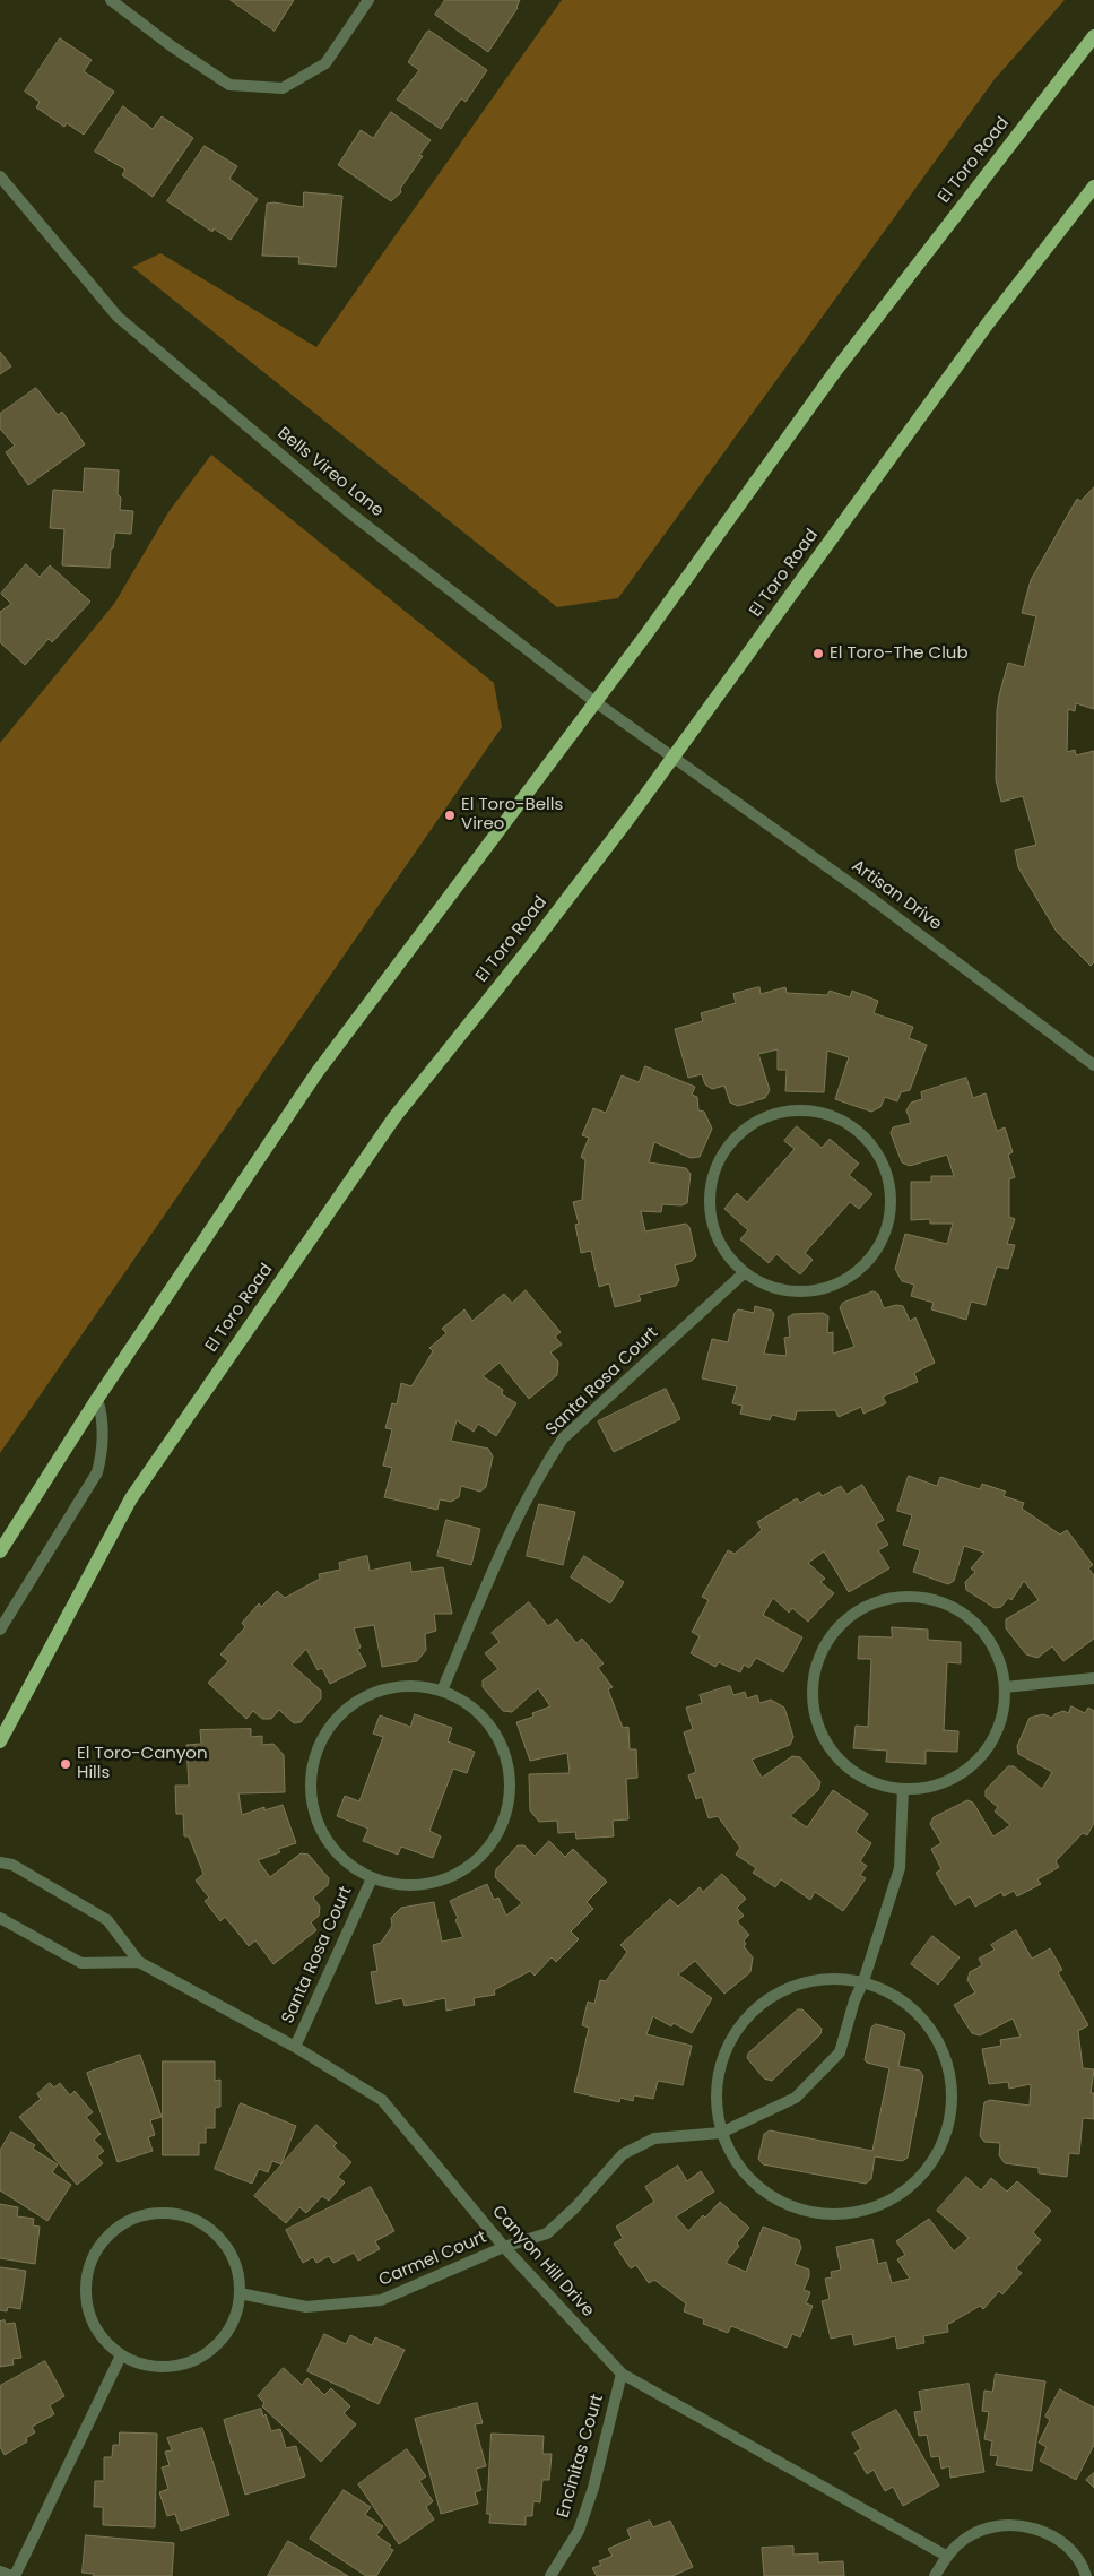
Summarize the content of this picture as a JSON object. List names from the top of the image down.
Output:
{
  "streets": {
    "main road": ["El Toro Road"],
    "street": [
      "Bells Vireo Lane",
      "Artisan Drive",
      "Santa Rosa Court",
      "Carmel Court",
      "Canyon Hill Drive",
      "Encinitas Court"
    ]
  },
  "crossings": [
    ["El Toro Road", "Bells Vireo Lane"],
    ["El Toro Road", "Artisan Drive"],
    ["Bells Vireo Lane", "Artisan Drive"],
    ["Santa Rosa Court", "Canyon Hill Drive"],
    ["Carmel Court", "Canyon Hill Drive"],
    ["Canyon Hill Drive", "Encinitas Court"]
  ],
  "places": ["El Toro-The Club", "El Toro-Bells Vireo", "El Toro-Canyon Hills"]
}
